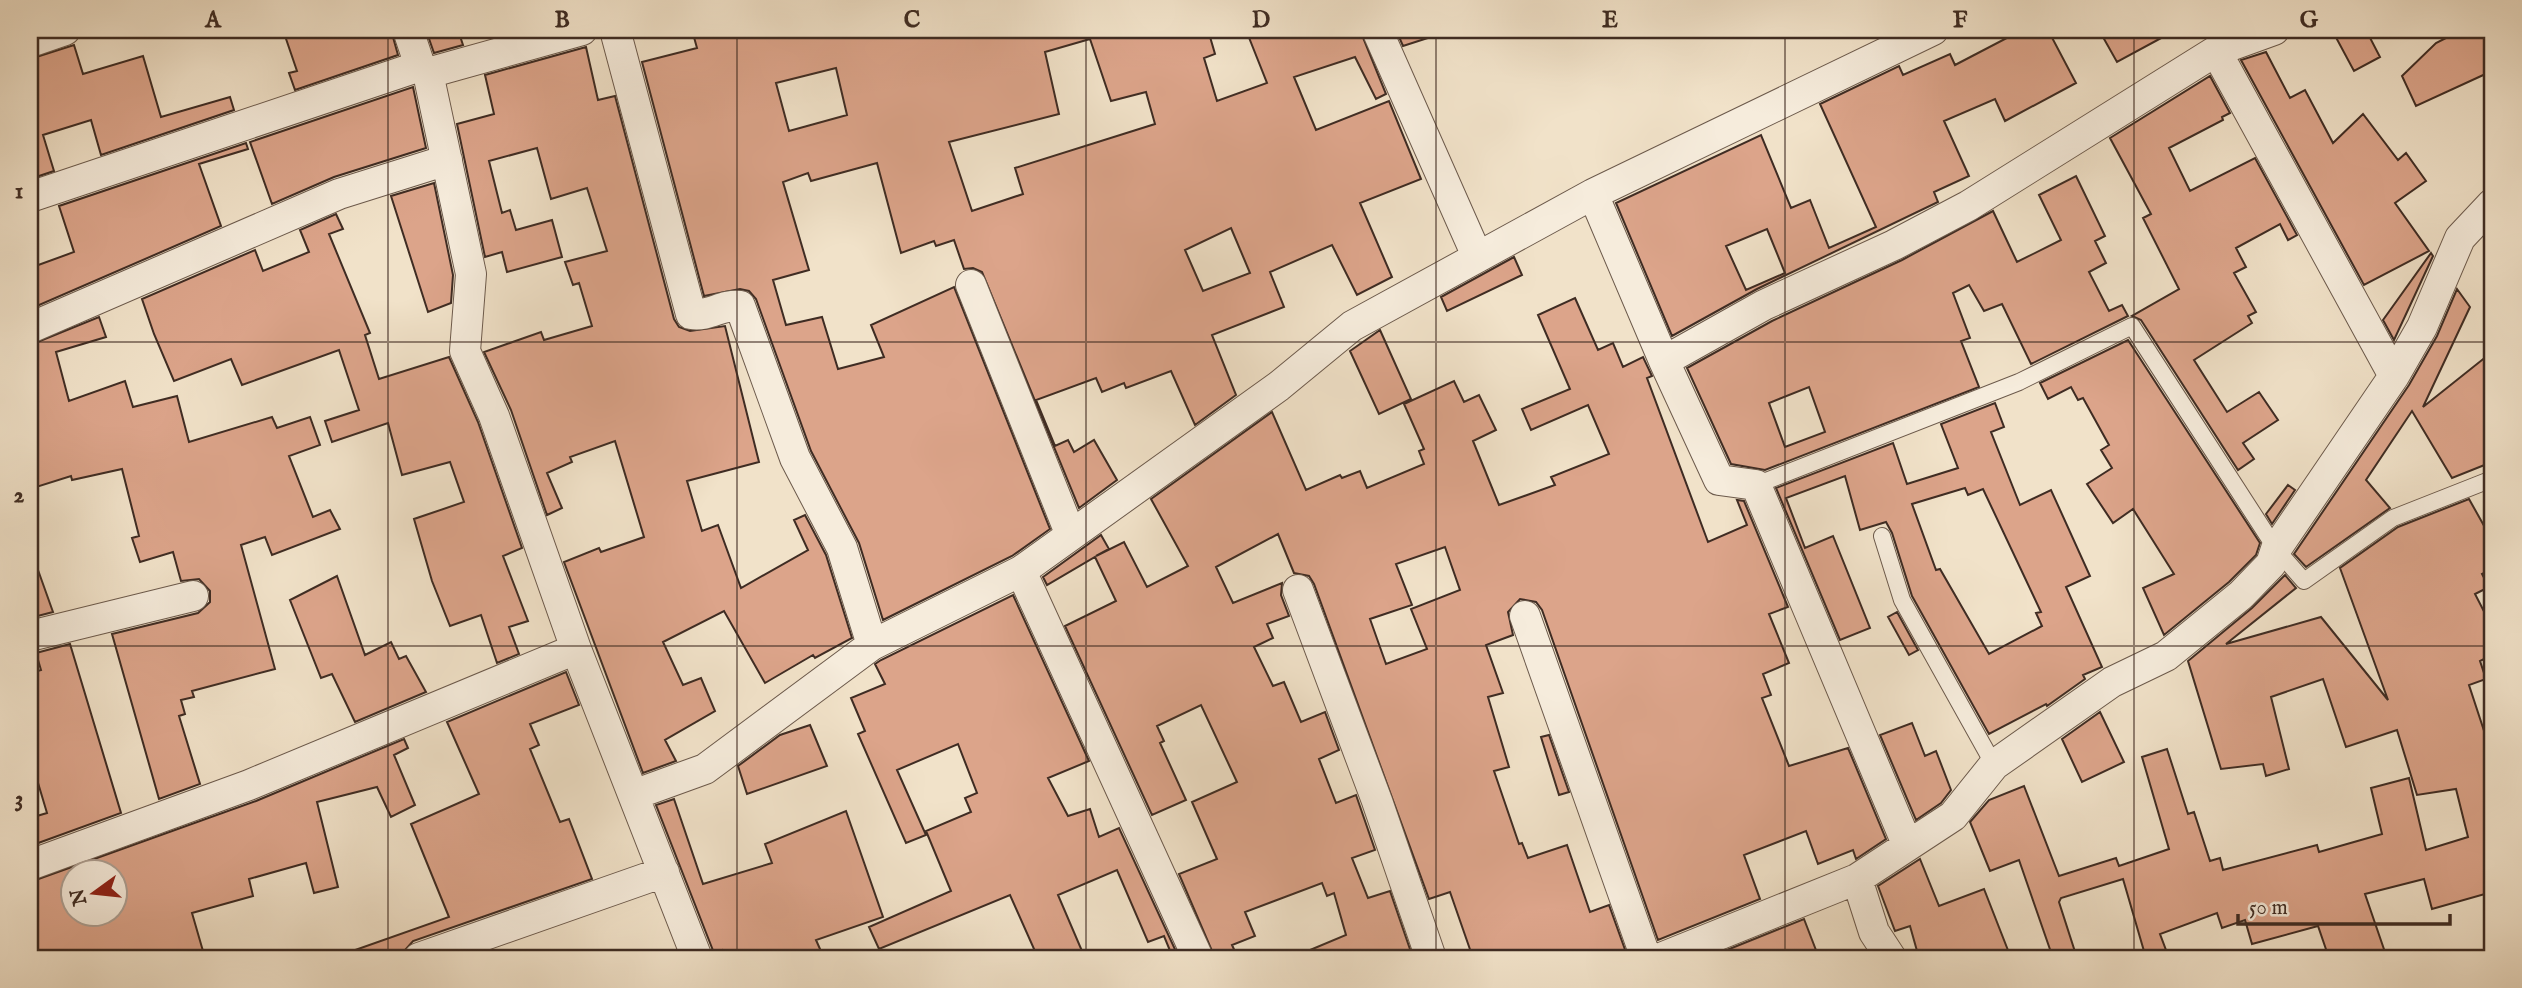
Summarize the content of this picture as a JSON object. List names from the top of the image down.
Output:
{
  "scale_bar": "50 m",
  "north": "left",
  "grid": {
    "columns": [
      "A",
      "B",
      "C",
      "D",
      "E",
      "F",
      "G"
    ],
    "rows": ["1", "2", "3"]
  }
}
